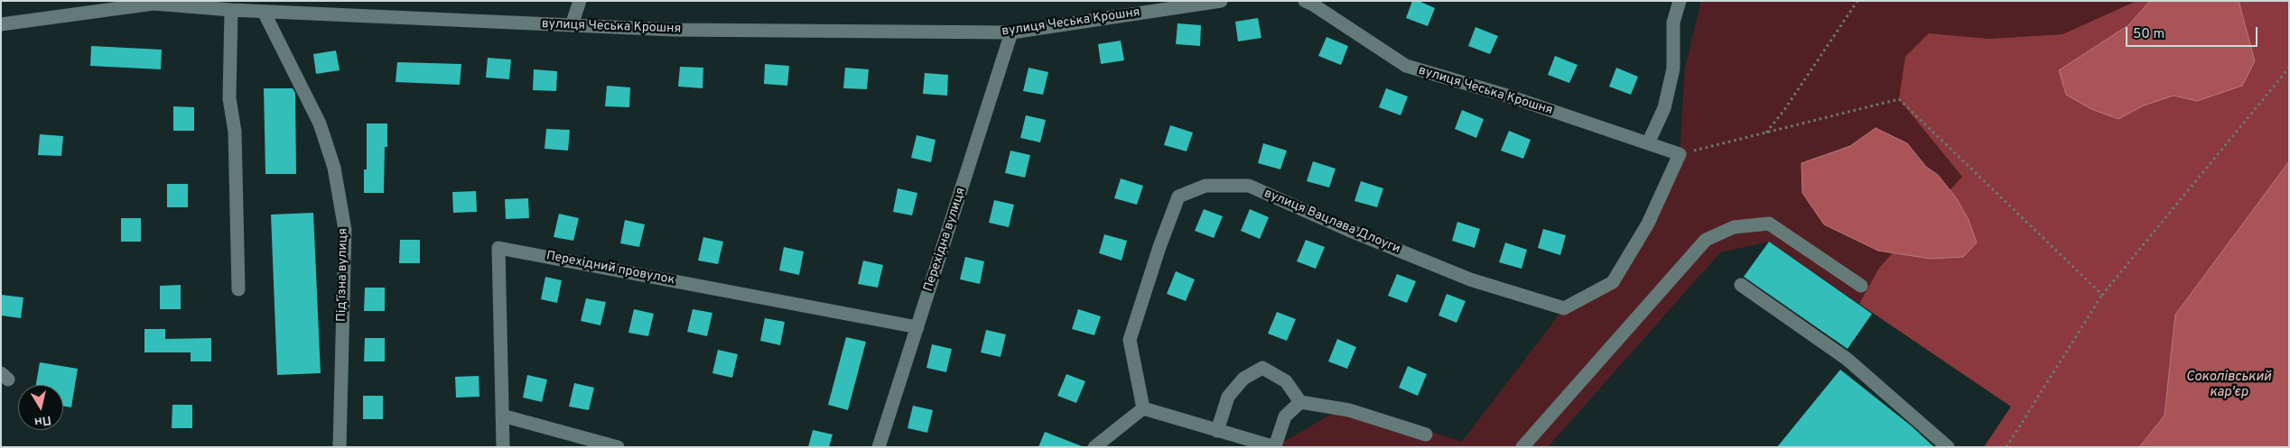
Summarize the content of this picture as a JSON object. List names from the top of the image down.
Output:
{
  "streets": {
    "street": [
      "вулиця Чеська Крошня",
      "вулиця Вацлава Длоуги",
      "Перехідна вулиця",
      "Перехідний провулок",
      "Підʼїзна вулиця"
    ]
  },
  "crossings": [
    ["вулиця Чеська Крошня", "вулиця Вацлава Длоуги"],
    ["вулиця Чеська Крошня", "Перехідна вулиця"],
    ["вулиця Чеська Крошня", "Підʼїзна вулиця"],
    ["Перехідна вулиця", "Перехідний провулок"]
  ],
  "water": ["Соколівський кар'єр"],
  "scale_bar": "50 m",
  "north": "bottom"
}
